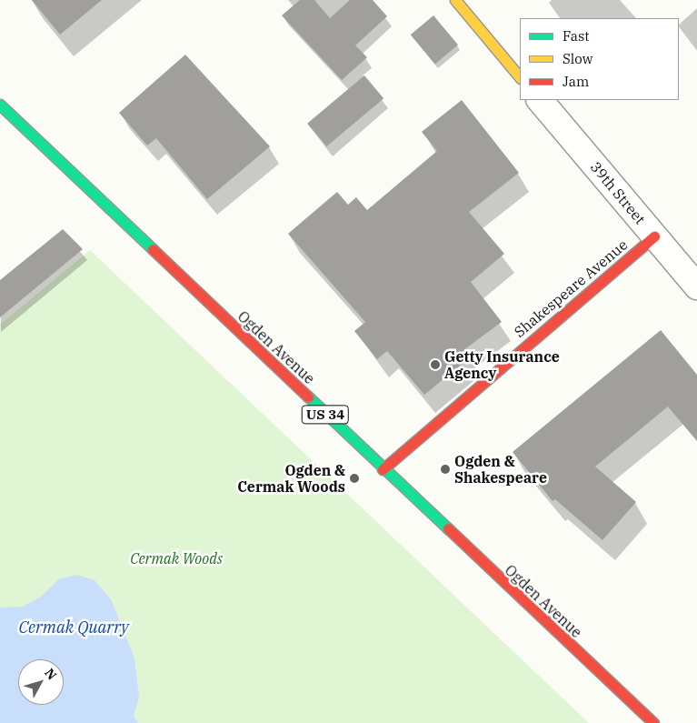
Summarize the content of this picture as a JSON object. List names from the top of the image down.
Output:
{
  "streets": {
    "main road": ["Shakespeare Avenue", "Ogden Avenue", "US 34"],
    "street": ["39th Street"]
  },
  "crossings": [
    ["39th Street", "Shakespeare Avenue"],
    ["Shakespeare Avenue", "Ogden Avenue"]
  ],
  "water": ["Cermak Quarry"],
  "parks": ["Cermak Woods"],
  "places": ["Getty Insurance Agency", "Ogden & Shakespeare", "Ogden & Cermak Woods"],
  "legend": ["Fast", "Slow", "Jam"],
  "north": "top right"
}
